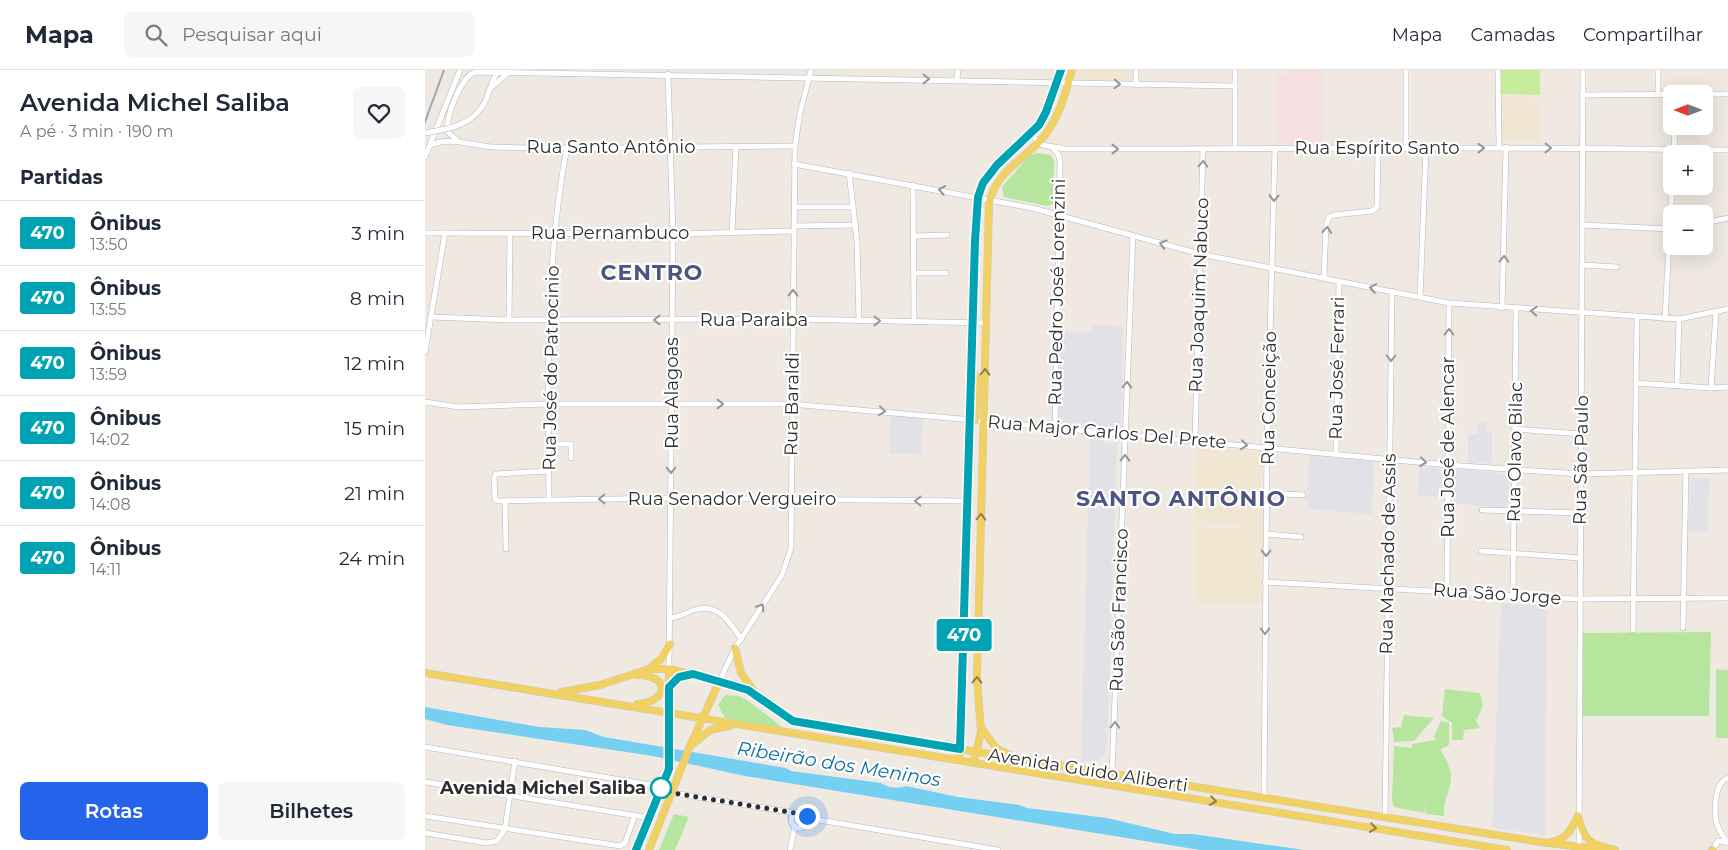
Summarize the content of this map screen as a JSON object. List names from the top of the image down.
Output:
{
  "streets": {
    "main road": ["Rua Alagoas", "Rua Baraldi", "Avenida Guido Aliberti"],
    "street": [
      "Rua Santo Antônio",
      "Rua Espírito Santo",
      "Rua Pernambuco",
      "Rua Pedro José Lorenzini",
      "Rua Joaquim Nabuco",
      "Rua Paraiba",
      "Rua José do Patrocinio",
      "Rua José Ferrari",
      "Rua Conceição",
      "Rua Major Carlos Del Prete",
      "Rua José de Alencar",
      "Rua Olavo Bilac",
      "Rua São Paulo",
      "Rua Senador Vergueiro",
      "Rua Machado de Assis",
      "Rua São Jorge",
      "Rua São Francisco"
    ]
  },
  "crossings": [
    ["Rua Santo Antônio", "Rua José do Patrocinio"],
    ["Rua Santo Antônio", "Rua Alagoas"],
    ["Rua Santo Antônio", "Rua Baraldi"],
    ["Rua Espírito Santo", "Rua Pedro José Lorenzini"],
    ["Rua Espírito Santo", "Rua Joaquim Nabuco"],
    ["Rua Espírito Santo", "Rua Conceição"],
    ["Rua Espírito Santo", "Rua São Paulo"],
    ["Rua Pernambuco", "Rua José do Patrocinio"],
    ["Rua Pernambuco", "Rua Alagoas"],
    ["Rua Pernambuco", "Rua Baraldi"],
    ["Rua Pedro José Lorenzini", "Rua Major Carlos Del Prete"],
    ["Rua Joaquim Nabuco", "Rua Major Carlos Del Prete"],
    ["Rua Paraiba", "Rua José do Patrocinio"],
    ["Rua Paraiba", "Rua Alagoas"],
    ["Rua Paraiba", "Rua Baraldi"],
    ["Rua José do Patrocinio", "Rua Major Carlos Del Prete"],
    ["Rua José do Patrocinio", "Rua Senador Vergueiro"],
    ["Rua José Ferrari", "Rua Major Carlos Del Prete"],
    ["Rua Alagoas", "Rua Baraldi"],
    ["Rua Alagoas", "Rua Major Carlos Del Prete"],
    ["Rua Alagoas", "Rua Senador Vergueiro"],
    ["Rua Alagoas", "Avenida Guido Aliberti"],
    ["Rua Conceição", "Rua Major Carlos Del Prete"],
    ["Rua Conceição", "Rua São Jorge"],
    ["Rua Conceição", "Avenida Guido Aliberti"],
    ["Rua Baraldi", "Rua Major Carlos Del Prete"],
    ["Rua Baraldi", "Rua Senador Vergueiro"],
    ["Rua Baraldi", "Avenida Guido Aliberti"],
    ["Rua Major Carlos Del Prete", "Rua José de Alencar"],
    ["Rua Major Carlos Del Prete", "Rua Olavo Bilac"],
    ["Rua Major Carlos Del Prete", "Rua São Paulo"],
    ["Rua Major Carlos Del Prete", "Rua Machado de Assis"],
    ["Rua Major Carlos Del Prete", "Rua São Francisco"],
    ["Rua José de Alencar", "Rua São Jorge"],
    ["Rua Olavo Bilac", "Rua São Jorge"],
    ["Rua São Paulo", "Rua São Jorge"],
    ["Rua São Paulo", "Avenida Guido Aliberti"],
    ["Rua Machado de Assis", "Rua São Jorge"],
    ["Rua Machado de Assis", "Avenida Guido Aliberti"],
    ["Rua São Francisco", "Avenida Guido Aliberti"]
  ],
  "one_way": [
    "Rua Espírito Santo",
    "Rua Joaquim Nabuco",
    "Rua Conceição",
    "Rua José de Alencar",
    "Rua Senador Vergueiro",
    "Rua São Francisco"
  ],
  "districts": ["CENTRO", "SANTO ANTÔNIO"],
  "water": ["Ribeirão dos Meninos"],
  "places": ["Avenida Michel Saliba"],
  "lines": ["bus line 470"],
  "north": "left",
  "page": {
    "header": "Mapa",
    "search": "Pesquisar aqui",
    "nav": ["Mapa", "Camadas", "Compartilhar"],
    "heading": [
      ["Avenida Michel Saliba", "A pé · 3 min · 190 m"],
      "Partidas"
    ],
    "on_map": "470",
    "map_buttons": ["+", "−"],
    "list": [
      {
        "mark": "470",
        "name": "Ônibus",
        "note": "13:50",
        "value": "3 min"
      },
      {
        "mark": "470",
        "name": "Ônibus",
        "note": "13:55",
        "value": "8 min"
      },
      {
        "mark": "470",
        "name": "Ônibus",
        "note": "13:59",
        "value": "12 min"
      },
      {
        "mark": "470",
        "name": "Ônibus",
        "note": "14:02",
        "value": "15 min"
      },
      {
        "mark": "470",
        "name": "Ônibus",
        "note": "14:08",
        "value": "21 min"
      },
      {
        "mark": "470",
        "name": "Ônibus",
        "note": "14:11",
        "value": "24 min"
      }
    ],
    "buttons": ["Rotas", "Bilhetes"]
  }
}
